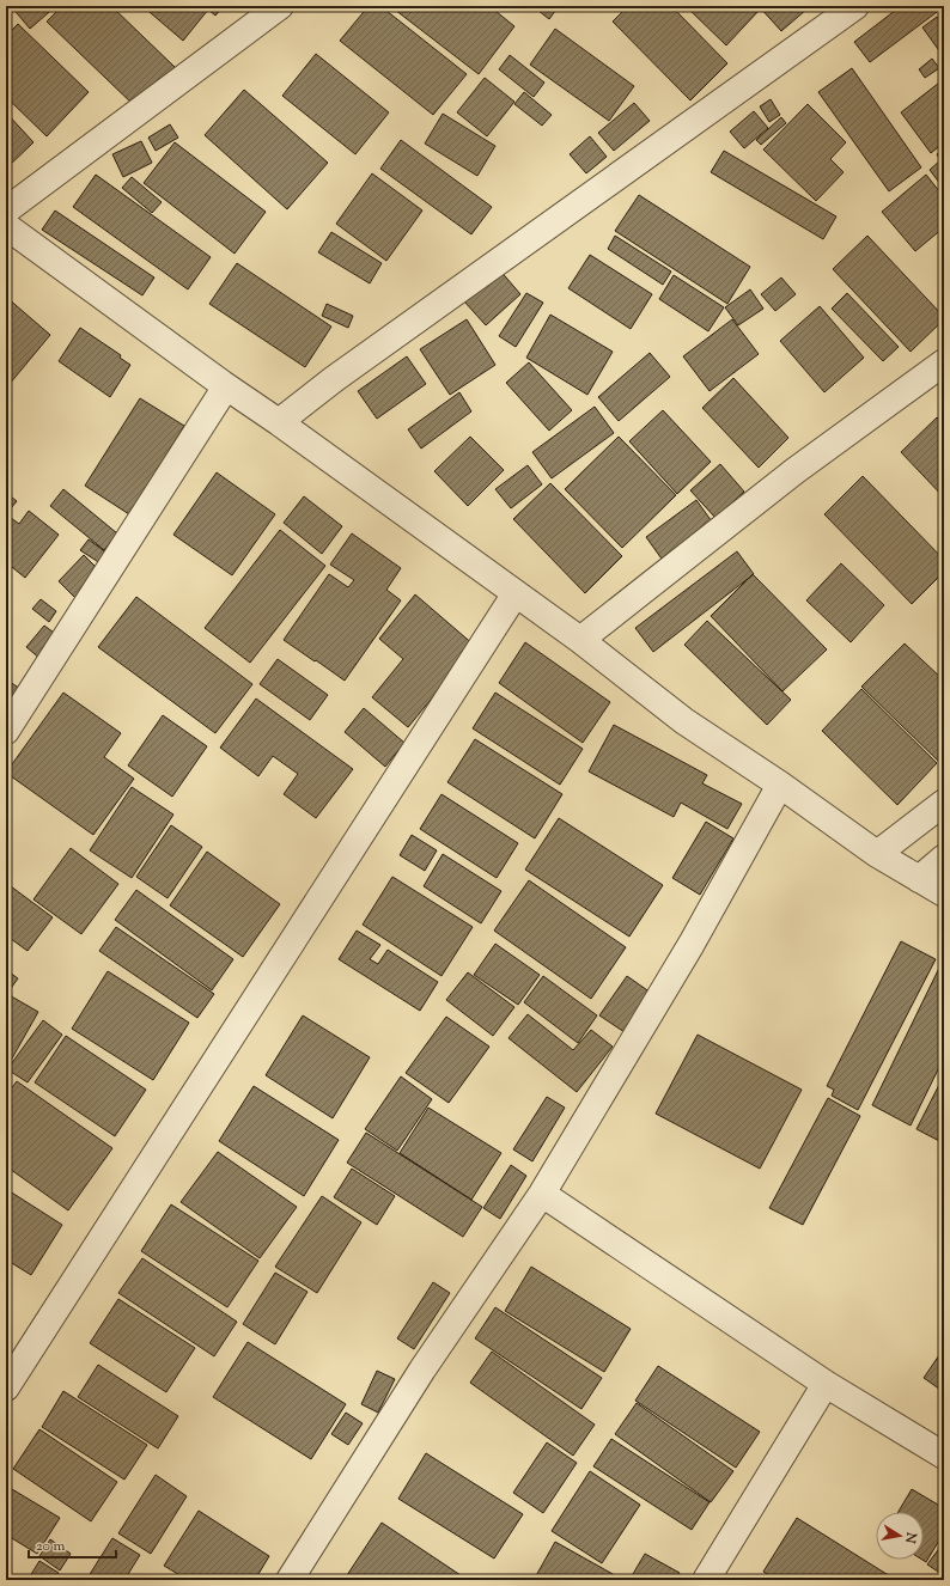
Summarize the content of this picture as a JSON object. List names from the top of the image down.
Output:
{
  "scale_bar": "20 m",
  "north": "right"
}
